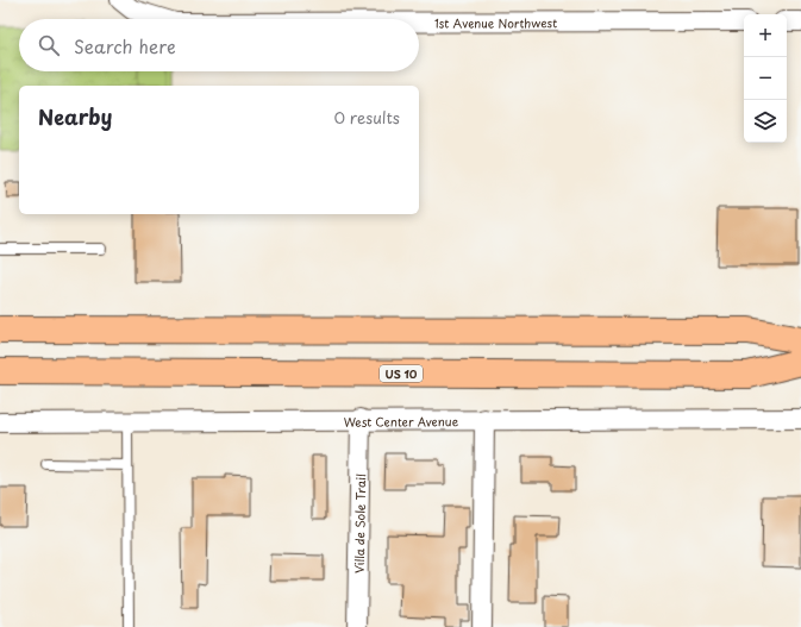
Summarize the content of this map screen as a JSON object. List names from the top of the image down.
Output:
{
  "streets": {
    "main road": ["US 10"],
    "street": ["1st Avenue Northwest", "West Center Avenue", "Villa de Sole Trail"]
  },
  "crossings": [
    ["West Center Avenue", "Villa de Sole Trail"]
  ],
  "page": {
    "map_buttons": ["+", "−"],
    "search": "Search here",
    "heading": ["Nearby", "0 results"]
  }
}
